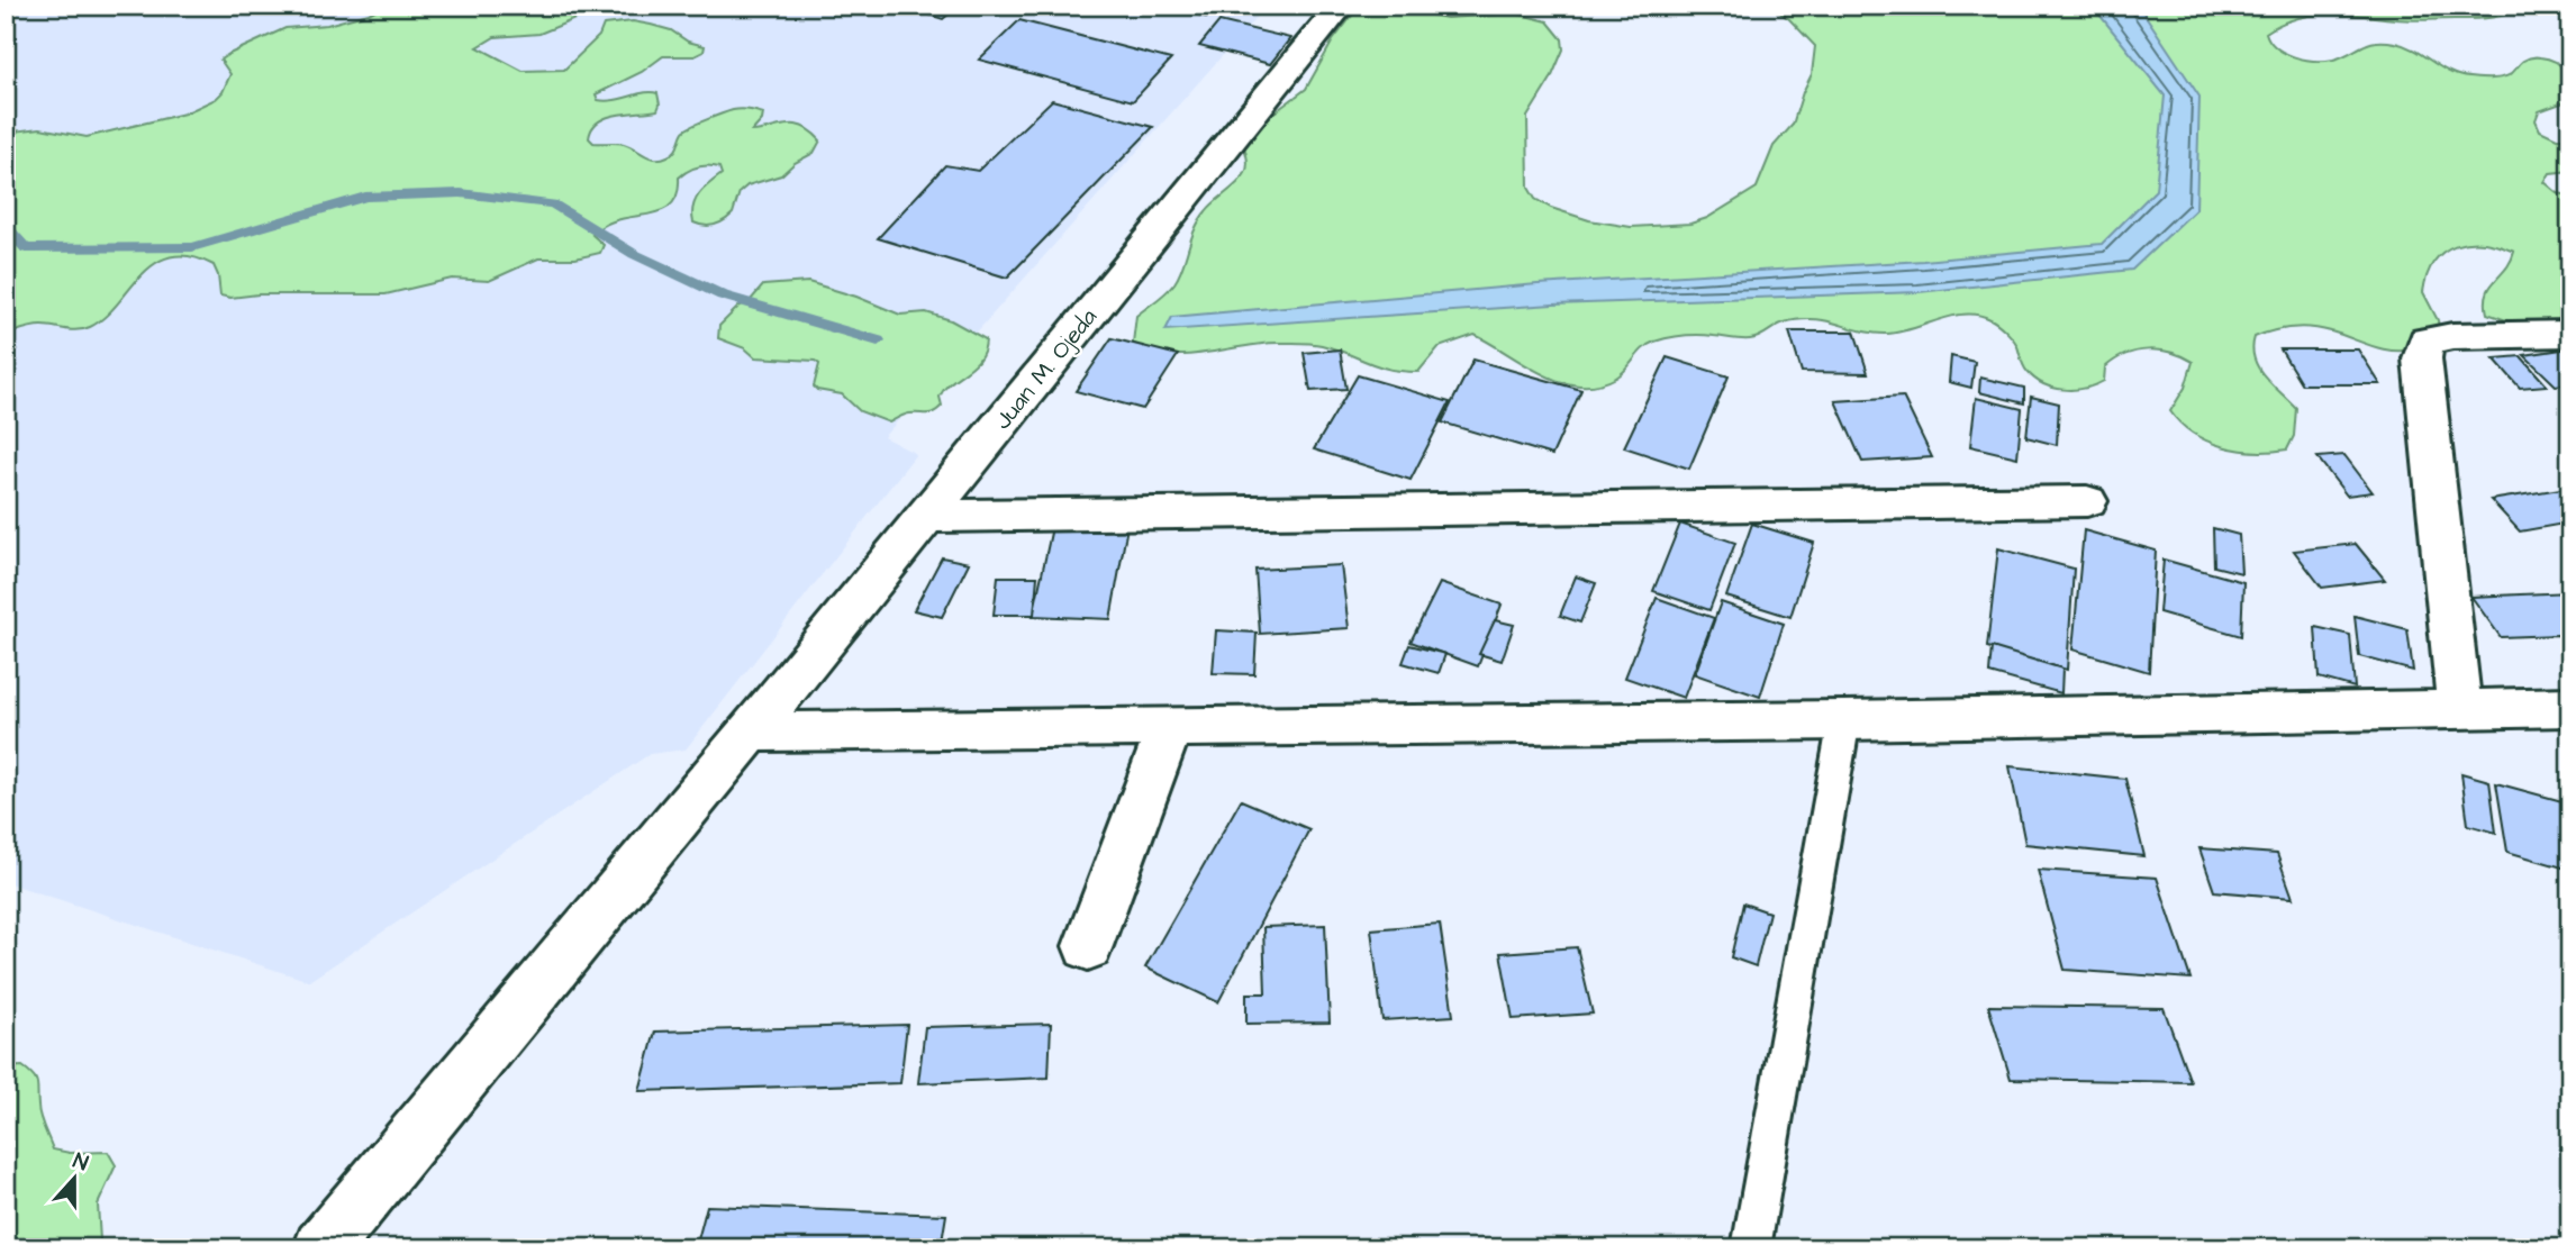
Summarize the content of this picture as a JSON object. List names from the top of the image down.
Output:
{
  "streets": {
    "street": ["Juan M. Ojeda"]
  },
  "north": "top"
}
